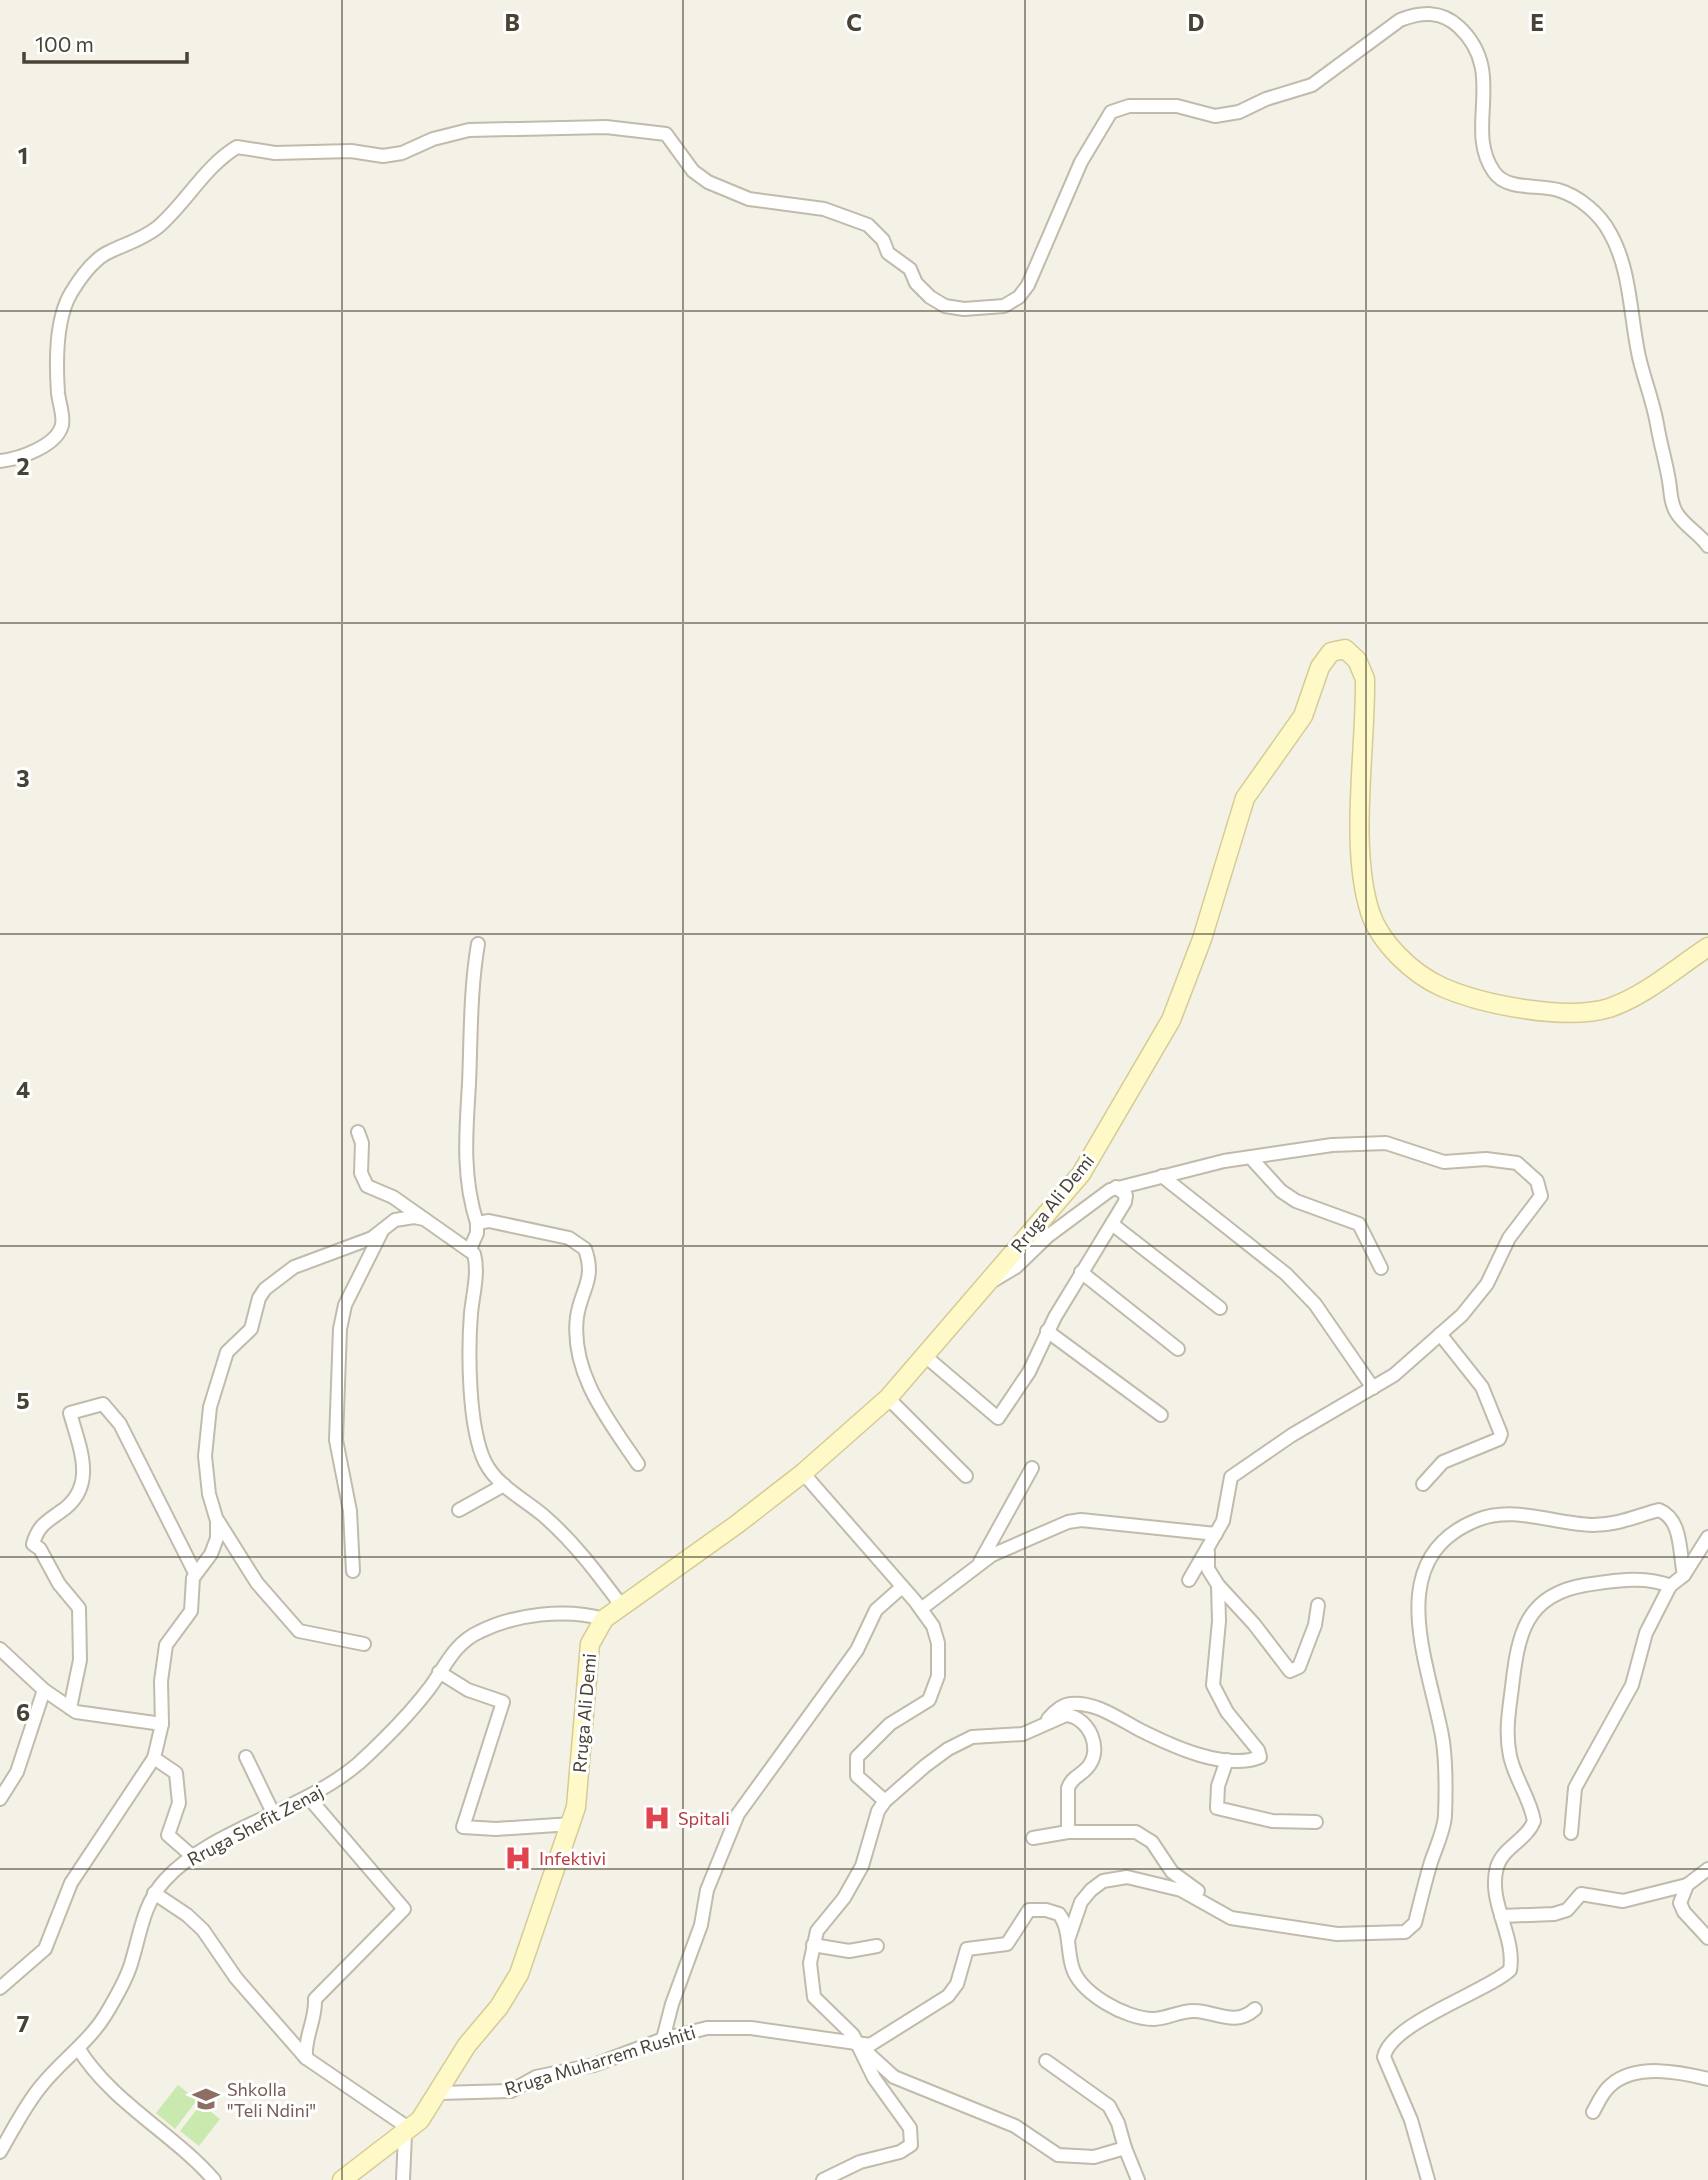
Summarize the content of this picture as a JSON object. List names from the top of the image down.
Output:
{
  "streets": {
    "main road": ["Rruga Ali Demi"],
    "street": ["Rruga Shefit Zenaj", "Rruga Muharrem Rushiti"]
  },
  "crossings": [
    ["Rruga Ali Demi", "Rruga Shefit Zenaj"],
    ["Rruga Ali Demi", "Rruga Muharrem Rushiti"]
  ],
  "places": {
    "hospital": ["Spitali", "Infektivi"],
    "school or university": ["Shkolla \"Teli Ndini\""]
  },
  "scale_bar": "100 m",
  "grid": {
    "columns": [
      "B",
      "C",
      "D",
      "E"
    ],
    "rows": [
      "1",
      "2",
      "3",
      "4",
      "5",
      "6",
      "7"
    ]
  }
}
